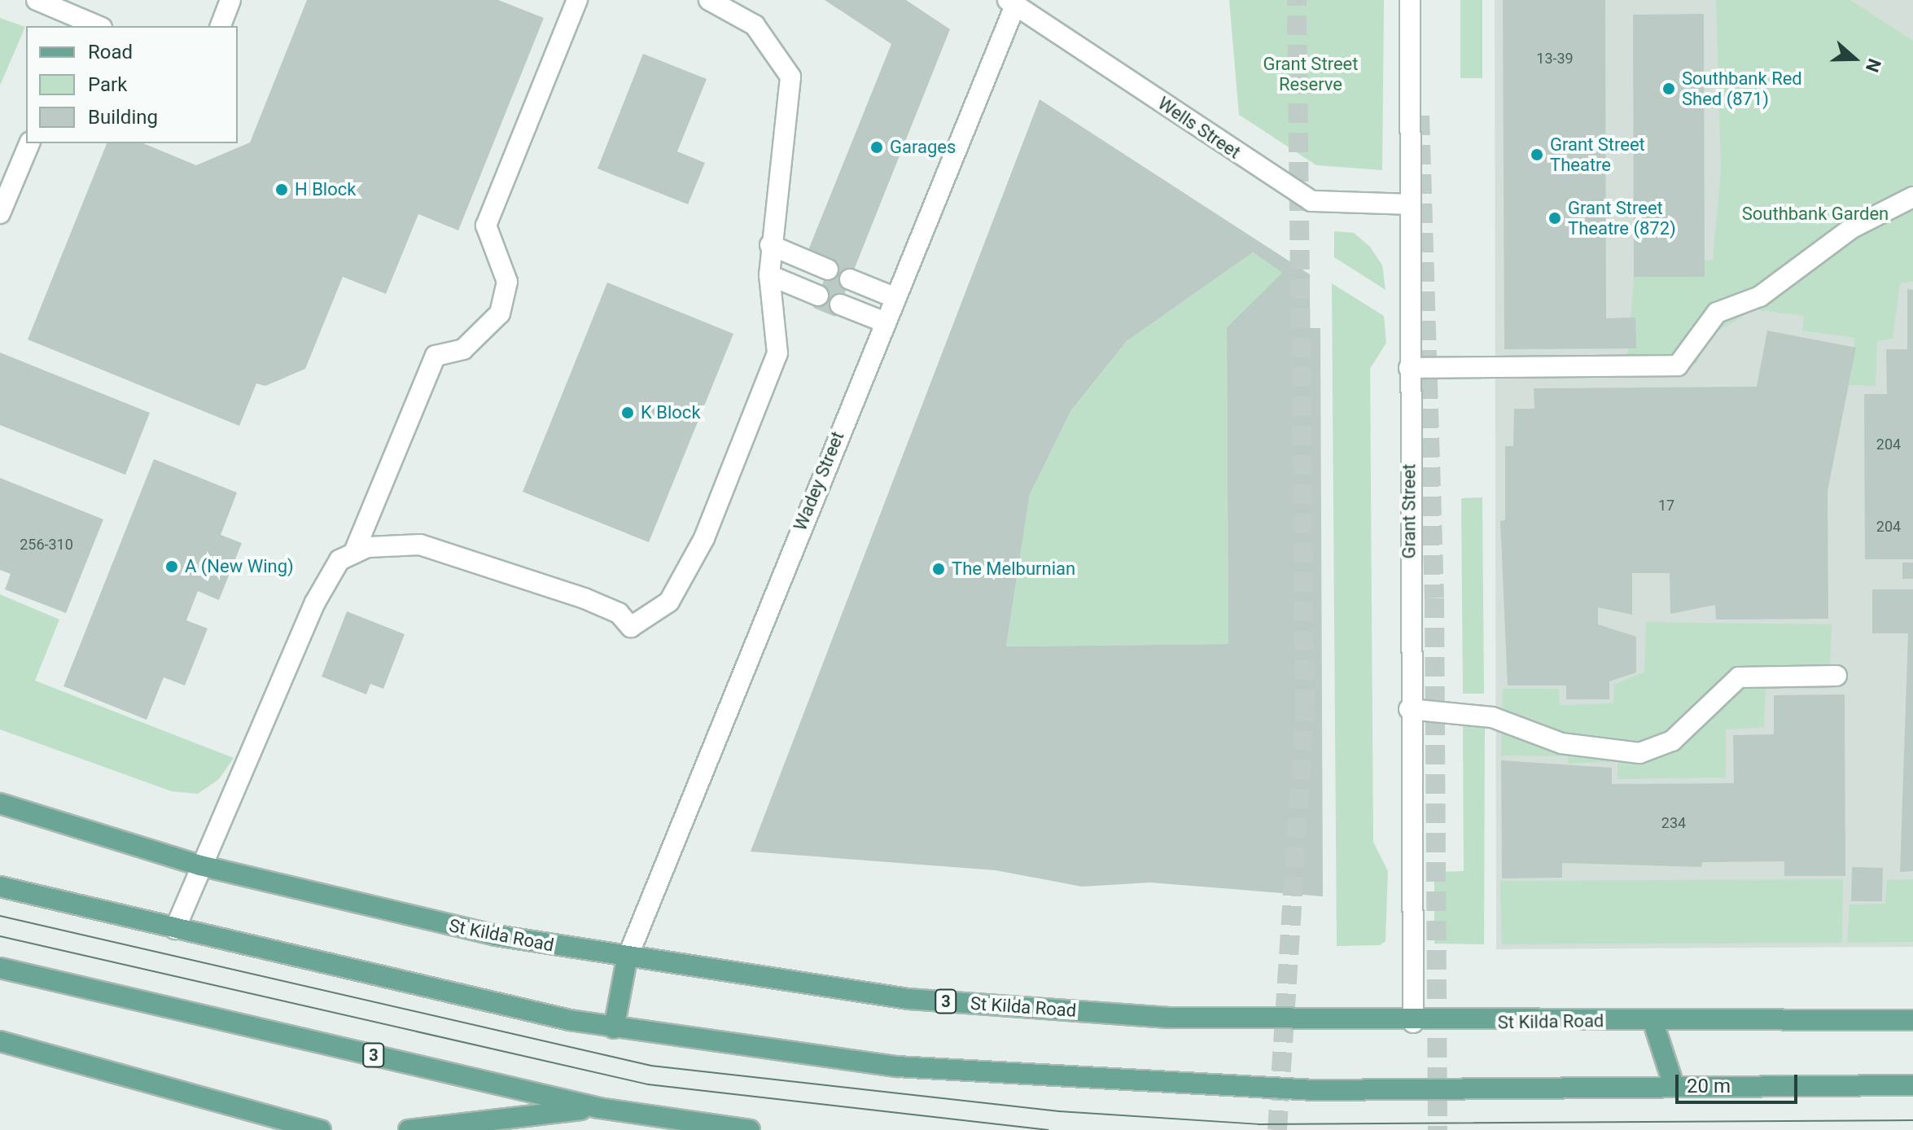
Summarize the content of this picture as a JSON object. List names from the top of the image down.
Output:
{
  "streets": {
    "main road": ["St Kilda Road", "3"],
    "street": ["Wells Street", "Wadey Street", "Grant Street"]
  },
  "crossings": [
    ["Wells Street", "Wadey Street"],
    ["Wells Street", "Grant Street"],
    ["Wadey Street", "St Kilda Road"],
    ["Grant Street", "St Kilda Road"]
  ],
  "parks": ["Grant Street Reserve", "Southbank Garden"],
  "places": [
    "Southbank Red Shed (871)",
    "Garages",
    "Grant Street Theatre",
    "H Block",
    "Grant Street Theatre (872)",
    "K Block",
    "A (New Wing)",
    "The Melburnian"
  ],
  "house_numbers": [
    "13-39",
    "204",
    "17",
    "204",
    "256-310",
    "234"
  ],
  "legend": ["Road", "Park", "Building"],
  "scale_bar": "20 m",
  "north": "right"
}
